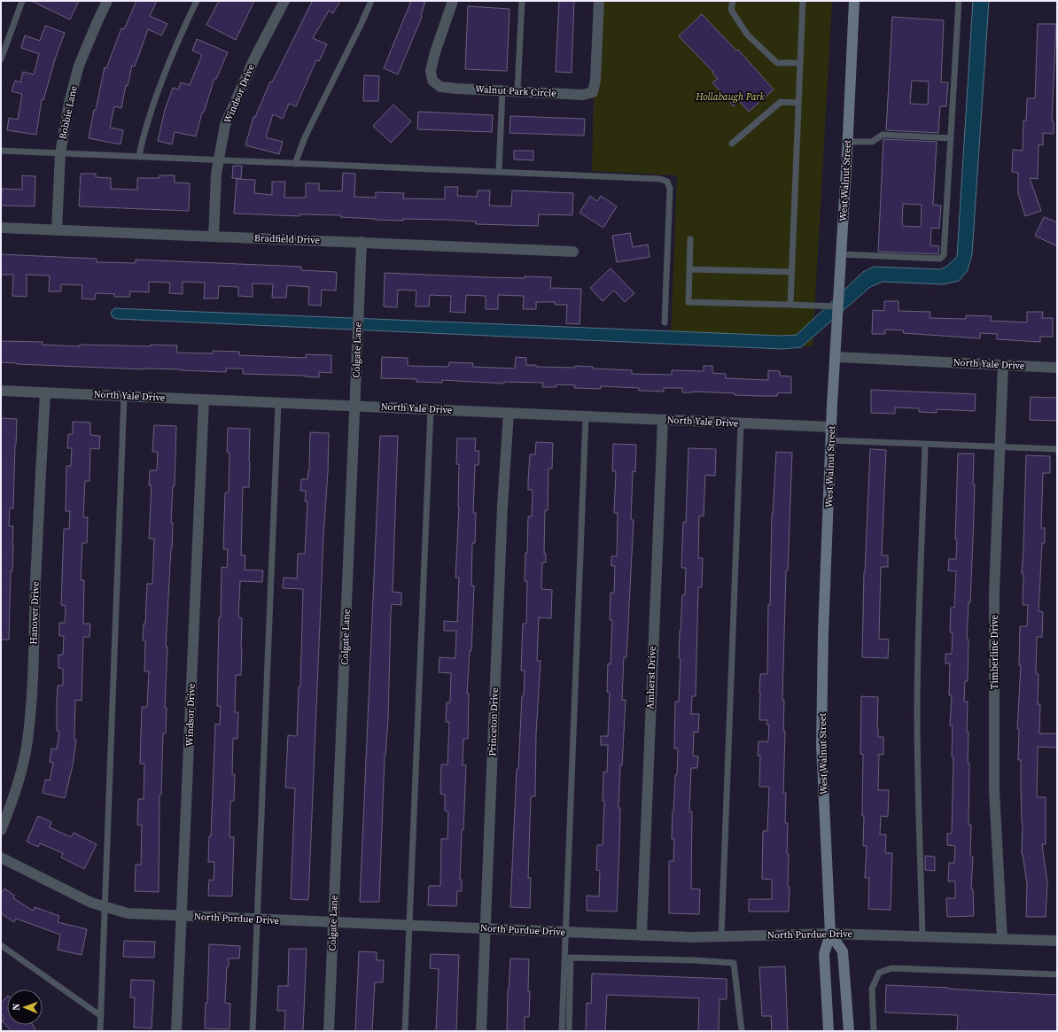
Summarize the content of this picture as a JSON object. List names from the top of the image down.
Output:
{
  "streets": {
    "main road": ["West Walnut Street"],
    "street": [
      "Walnut Park Circle",
      "Windsor Drive",
      "Bobbie Lane",
      "Bradfield Drive",
      "Colgate Lane",
      "North Yale Drive",
      "Hanover Drive",
      "Timberline Drive",
      "Amherst Drive",
      "Princeton Drive",
      "North Purdue Drive"
    ]
  },
  "crossings": [
    ["Windsor Drive", "Bradfield Drive"],
    ["Windsor Drive", "North Yale Drive"],
    ["Windsor Drive", "North Purdue Drive"],
    ["Bobbie Lane", "Bradfield Drive"],
    ["West Walnut Street", "North Yale Drive"],
    ["West Walnut Street", "North Purdue Drive"],
    ["Bradfield Drive", "Colgate Lane"],
    ["Colgate Lane", "North Yale Drive"],
    ["Colgate Lane", "North Purdue Drive"],
    ["North Yale Drive", "Hanover Drive"],
    ["North Yale Drive", "Timberline Drive"],
    ["North Yale Drive", "Amherst Drive"],
    ["North Yale Drive", "Princeton Drive"],
    ["Timberline Drive", "North Purdue Drive"],
    ["Amherst Drive", "North Purdue Drive"],
    ["Princeton Drive", "North Purdue Drive"]
  ],
  "parks": ["Hollabaugh Park"],
  "north": "left"
}
